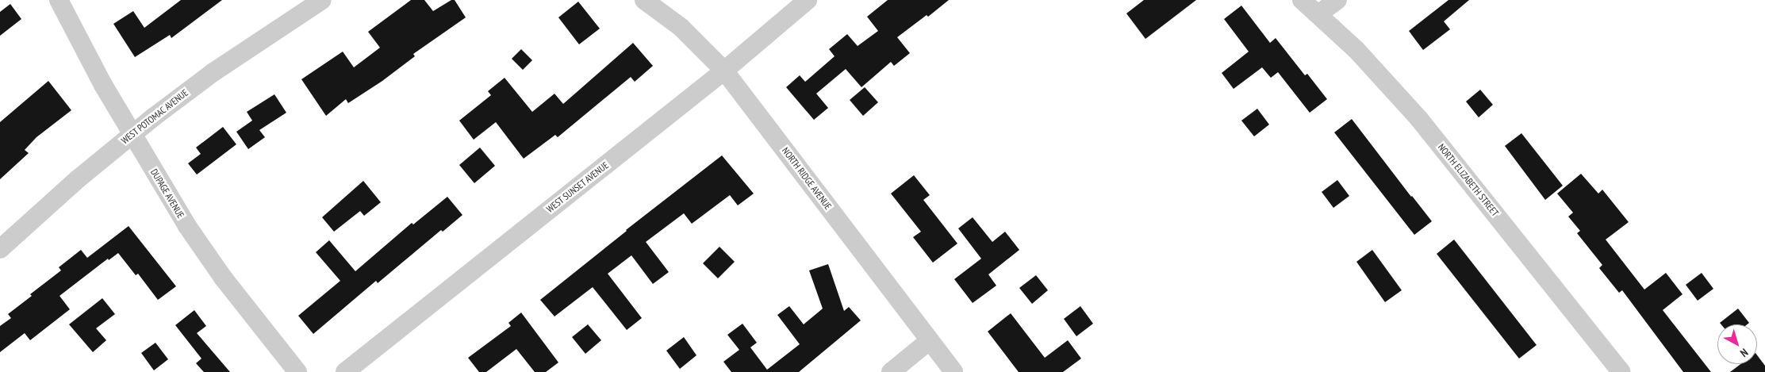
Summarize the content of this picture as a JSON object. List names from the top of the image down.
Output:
{
  "streets": {
    "street": [
      "WEST POTOMAC AVENUE",
      "NORTH RIDGE AVENUE",
      "NORTH ELIZABETH STREET",
      "WEST SUNSET AVENUE",
      "DUPAGE AVENUE"
    ]
  },
  "crossings": [
    ["WEST POTOMAC AVENUE", "DUPAGE AVENUE"],
    ["NORTH RIDGE AVENUE", "WEST SUNSET AVENUE"]
  ],
  "north": "bottom right"
}
